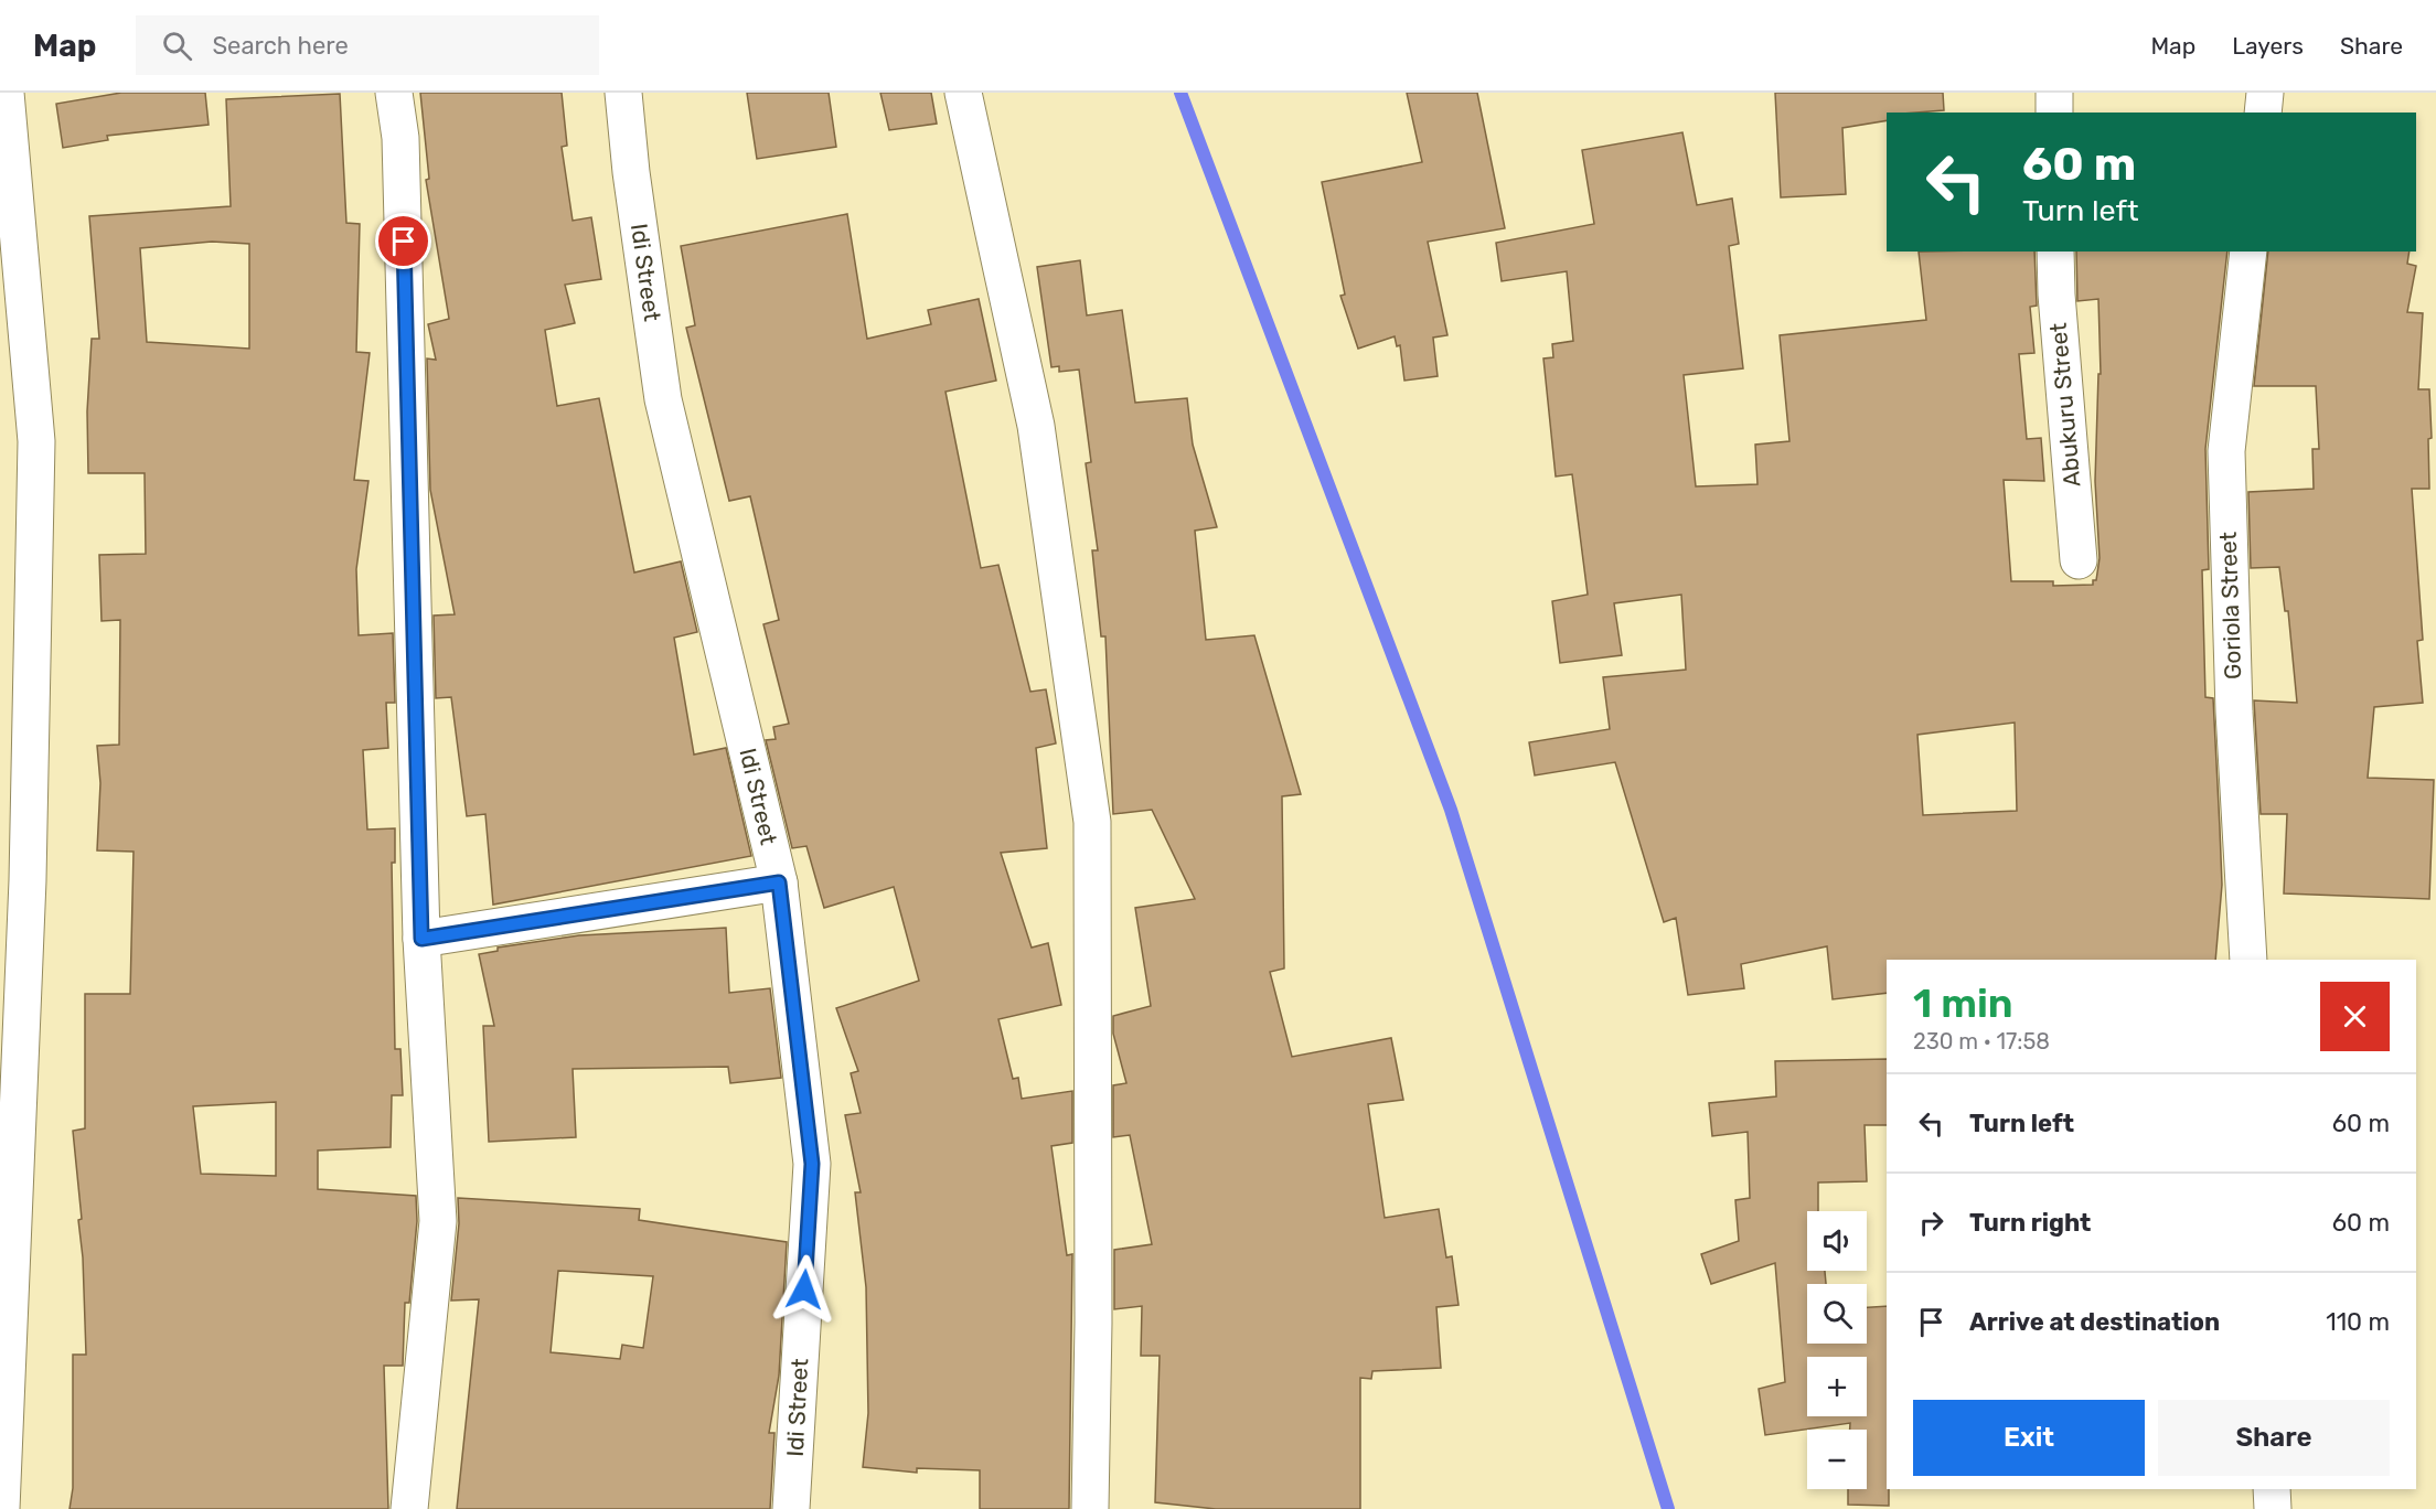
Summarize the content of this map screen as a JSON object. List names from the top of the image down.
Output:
{
  "streets": {
    "street": ["Idi Street", "Abukuru Street", "Goriola Street"]
  },
  "page": {
    "header": "Map",
    "search": "Search here",
    "nav": ["Map", "Layers", "Share"],
    "turn": ["60 m", "Turn left"],
    "heading": ["1 min", "230 m · 17:58"],
    "list": [
      {
        "name": "Turn left",
        "value": "60 m"
      },
      {
        "name": "Turn right",
        "value": "60 m"
      },
      {
        "name": "Arrive at destination",
        "value": "110 m"
      }
    ],
    "map_buttons": ["+", "−"],
    "buttons": ["Exit", "Share"]
  }
}
